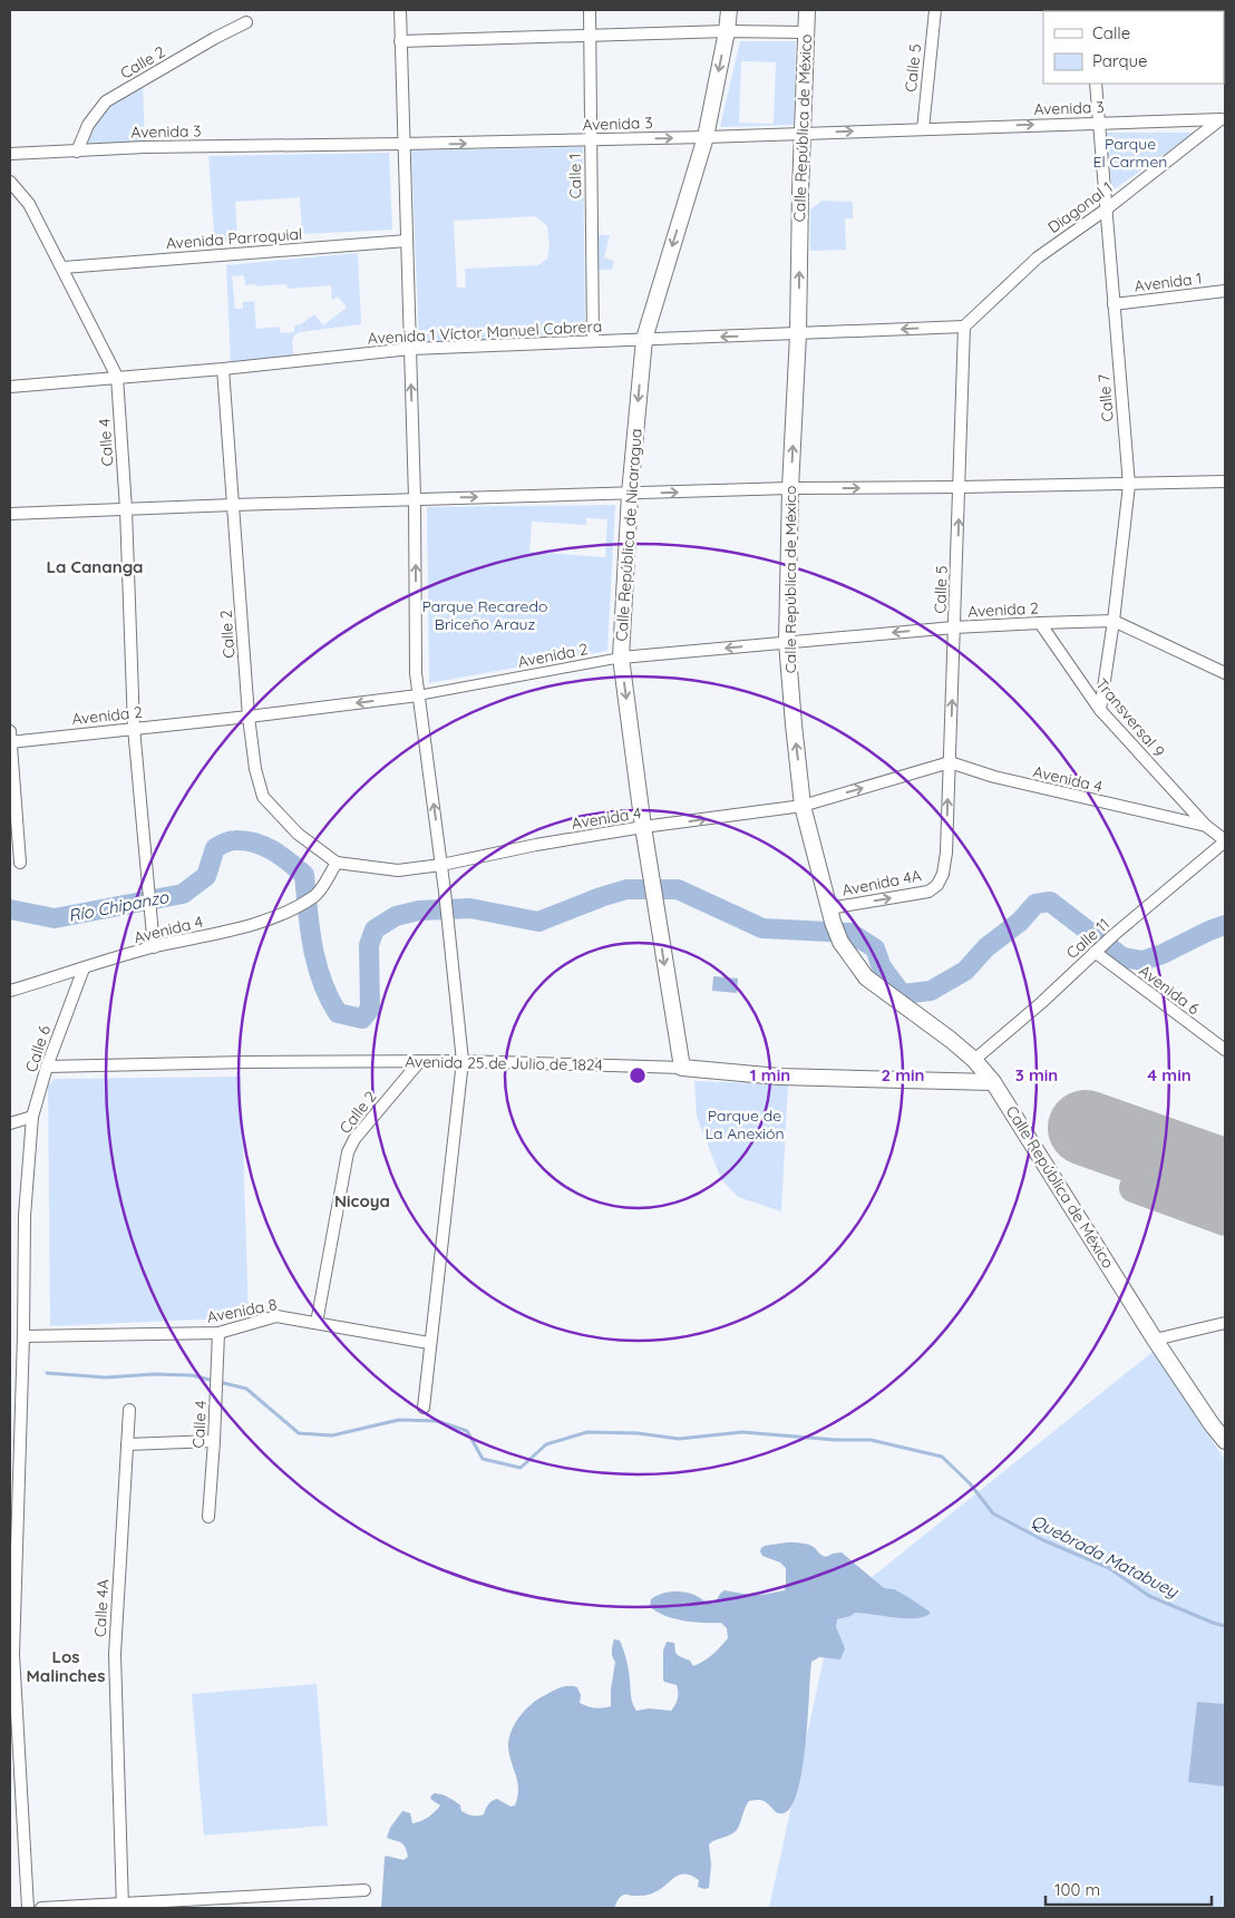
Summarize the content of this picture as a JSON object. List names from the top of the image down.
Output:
{
  "streets": {
    "main road": ["Calle República de México", "Calle República de Nicaragua", "Avenida 25 de Julio de 1824"],
    "street": [
      "Calle 2",
      "Calle 5",
      "Avenida 3",
      "Calle 1",
      "Diagonal 1",
      "Avenida Parroquial",
      "Avenida 1",
      "Avenida 1 Víctor Manuel Cabrera",
      "Calle 7",
      "Calle 4",
      "Avenida 2",
      "Transversal 9",
      "Avenida 4",
      "Avenida 4A",
      "Calle 11",
      "Avenida 6",
      "Calle 6",
      "Avenida 8",
      "Calle 4A"
    ]
  },
  "crossings": [
    ["Calle 2", "Avenida 3"],
    ["Calle 2", "Avenida 1 Víctor Manuel Cabrera"],
    ["Calle 2", "Avenida 2"],
    ["Calle 2", "Avenida 4"],
    ["Calle 2", "Avenida 25 de Julio de 1824"],
    ["Calle 2", "Avenida 8"],
    ["Calle 5", "Avenida 3"],
    ["Calle 5", "Diagonal 1"],
    ["Calle 5", "Avenida 1 Víctor Manuel Cabrera"],
    ["Calle 5", "Avenida 2"],
    ["Calle 5", "Avenida 4"],
    ["Calle 5", "Avenida 4A"],
    ["Avenida 3", "Calle República de México"],
    ["Avenida 3", "Calle 1"],
    ["Avenida 3", "Diagonal 1"],
    ["Avenida 3", "Calle 7"],
    ["Avenida 3", "Calle República de Nicaragua"],
    ["Calle República de México", "Avenida 1 Víctor Manuel Cabrera"],
    ["Calle República de México", "Avenida 2"],
    ["Calle República de México", "Avenida 4"],
    ["Calle República de México", "Avenida 4A"],
    ["Calle República de México", "Calle 11"],
    ["Calle República de México", "Avenida 25 de Julio de 1824"],
    ["Calle 1", "Avenida 1 Víctor Manuel Cabrera"],
    ["Diagonal 1", "Avenida 1 Víctor Manuel Cabrera"],
    ["Diagonal 1", "Calle 7"],
    ["Avenida Parroquial", "Calle 4"],
    ["Avenida 1", "Calle 7"],
    ["Avenida 1 Víctor Manuel Cabrera", "Calle 4"],
    ["Avenida 1 Víctor Manuel Cabrera", "Calle República de Nicaragua"],
    ["Calle 7", "Avenida 2"],
    ["Calle 7", "Transversal 9"],
    ["Calle 4", "Avenida 2"],
    ["Calle 4", "Avenida 4"],
    ["Calle 4", "Avenida 8"],
    ["Calle República de Nicaragua", "Avenida 2"],
    ["Calle República de Nicaragua", "Avenida 4"],
    ["Calle República de Nicaragua", "Avenida 25 de Julio de 1824"],
    ["Avenida 2", "Transversal 9"],
    ["Transversal 9", "Avenida 4"],
    ["Avenida 4", "Calle 11"],
    ["Avenida 4", "Calle 6"],
    ["Calle 11", "Avenida 6"],
    ["Calle 6", "Avenida 25 de Julio de 1824"],
    ["Calle 6", "Avenida 8"]
  ],
  "one_way": [
    "Calle 5",
    "Avenida 3",
    "Calle República de Nicaragua",
    "Avenida 2",
    "Avenida 4A"
  ],
  "districts": ["La Cananga", "Nicoya", "Los Malinches"],
  "water": ["Río Chipanzo", "Quebrada Matabuey"],
  "parks": ["Parque El Carmen", "Parque Recaredo Briceño Arauz", "Parque de La Anexión"],
  "legend": ["Calle", "Parque"],
  "scale_bar": "100 m",
  "rings": [
    "1 min",
    "2 min",
    "3 min",
    "4 min"
  ]
}
